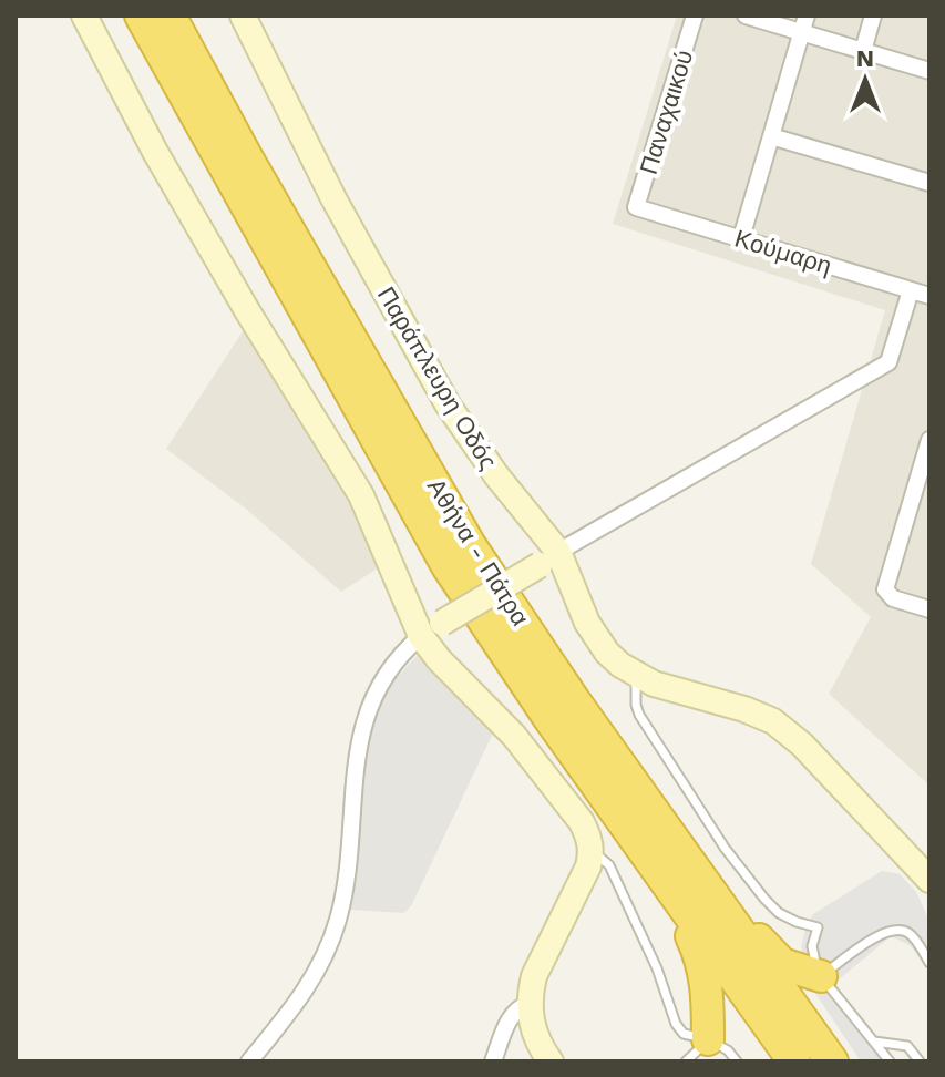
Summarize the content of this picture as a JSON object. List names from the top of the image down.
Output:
{
  "streets": {
    "highway": ["Αθήνα - Πάτρα"],
    "street": ["Παναχαικού", "Κούμαρη", "Παράπλευρη Οδός"]
  },
  "crossings": [
    ["Παναχαικού", "Κούμαρη"]
  ],
  "north": "top"
}
